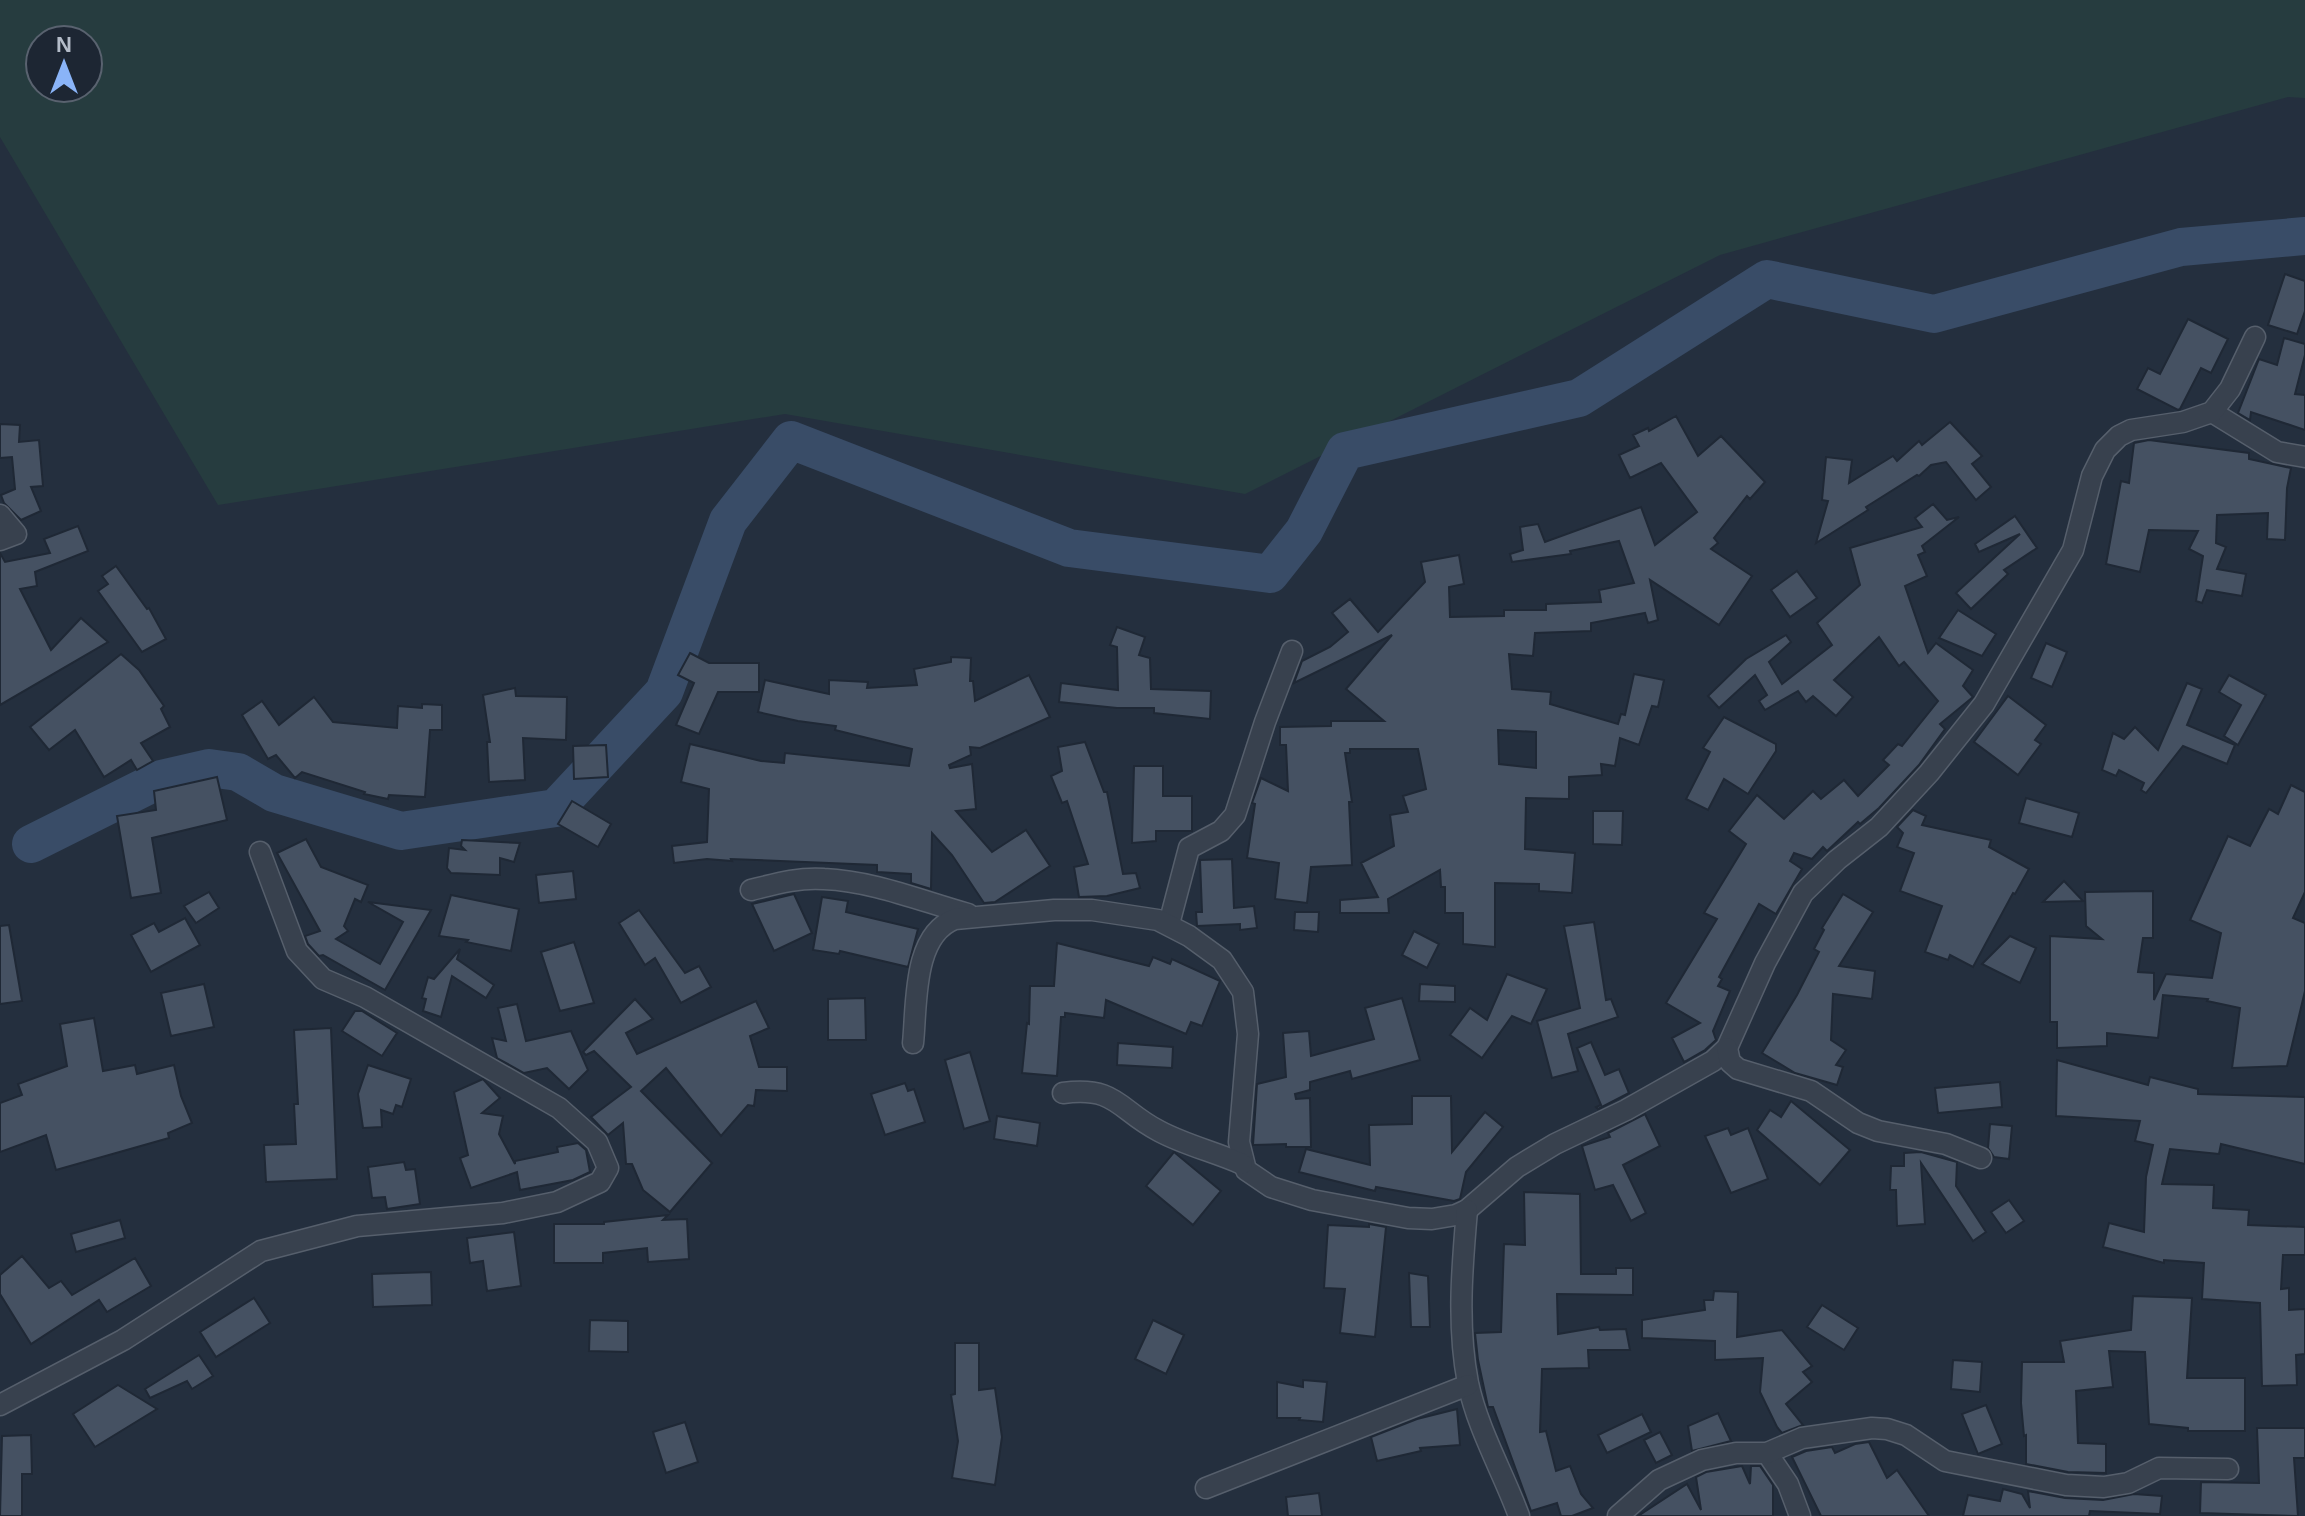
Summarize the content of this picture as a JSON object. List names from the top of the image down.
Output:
{
  "north": "top"
}
